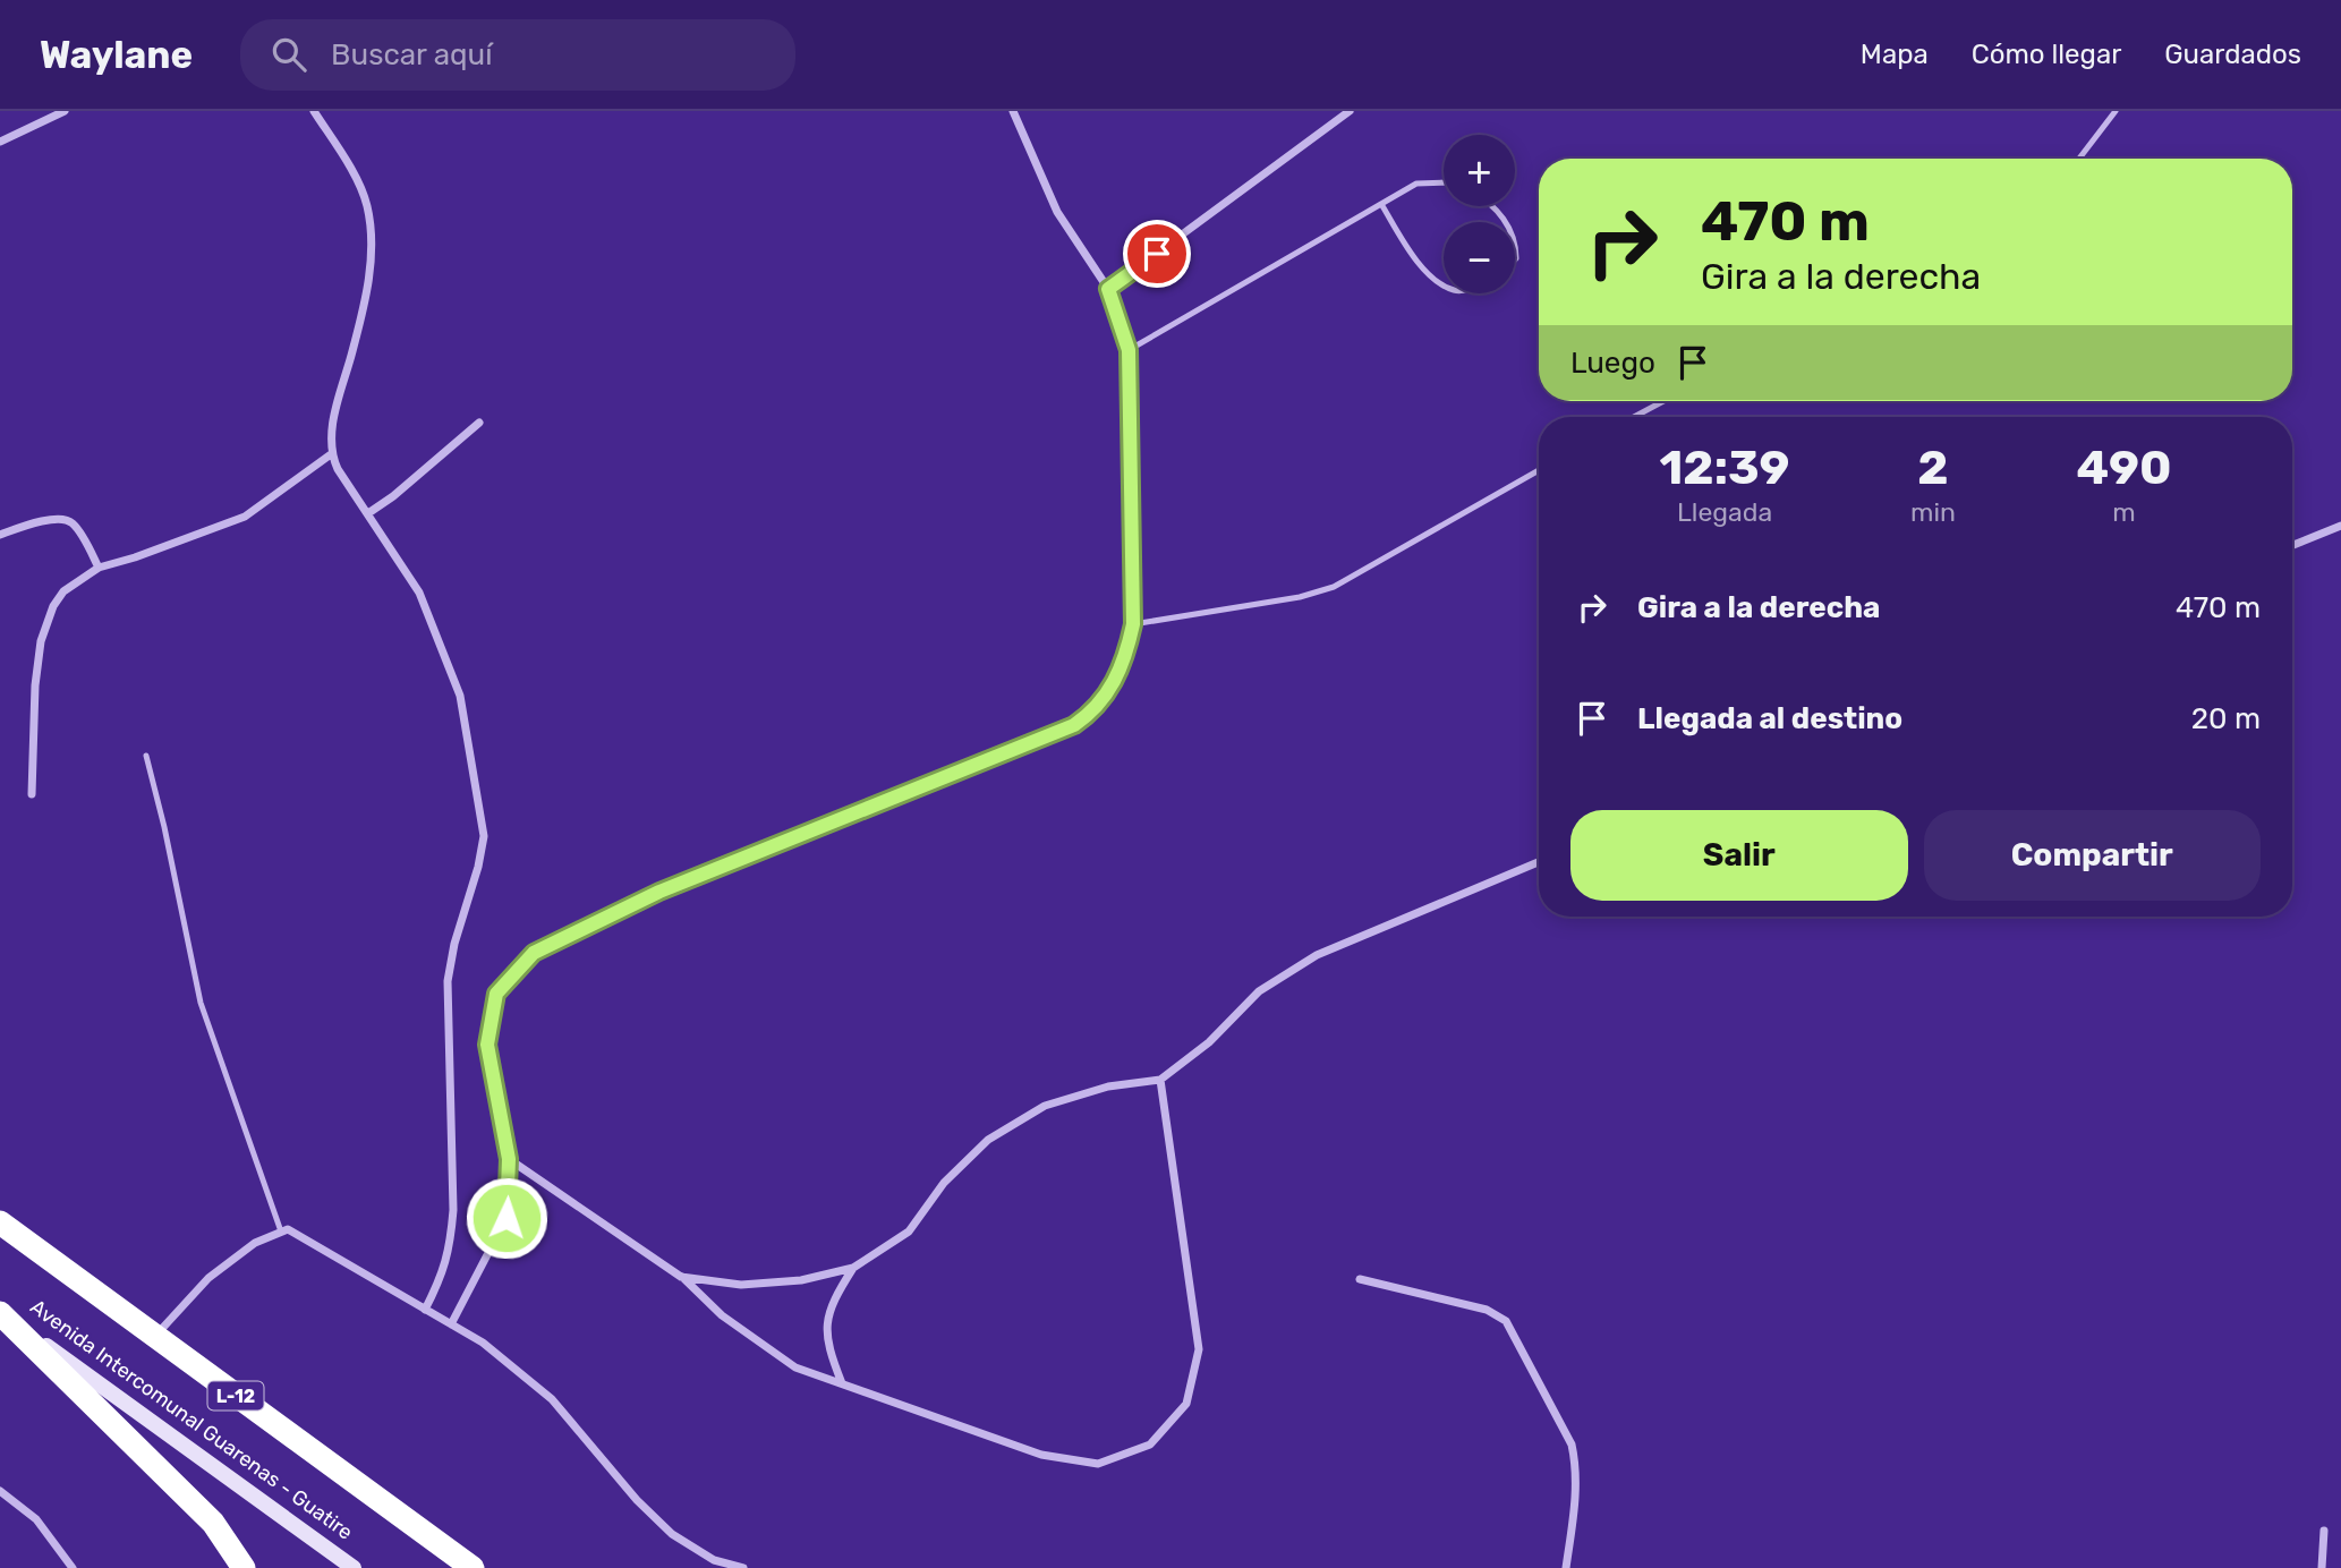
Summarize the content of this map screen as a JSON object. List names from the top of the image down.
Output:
{
  "streets": {
    "highway": ["L-12"],
    "main road": ["Avenida Intercomunal Guarenas - Guatire"]
  },
  "page": {
    "header": "Waylane",
    "search": "Buscar aquí",
    "nav": ["Mapa", "Cómo llegar", "Guardados"],
    "map_buttons": ["+", "−"],
    "turn": ["470 m", "Gira a la derecha"],
    "then": "Luego",
    "eta": [
      "12:39",
      "Llegada",
      "2",
      "min",
      "490",
      "m"
    ],
    "list": [
      {
        "name": "Gira a la derecha",
        "value": "470 m"
      },
      {
        "name": "Llegada al destino",
        "value": "20 m"
      }
    ],
    "buttons": ["Salir", "Compartir"]
  }
}
